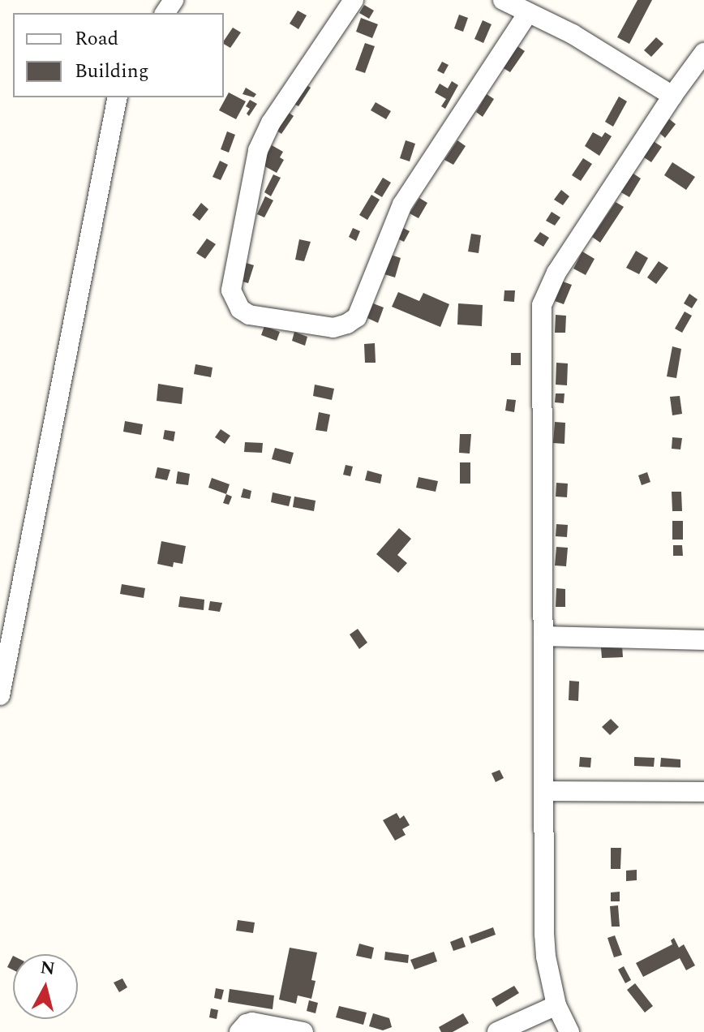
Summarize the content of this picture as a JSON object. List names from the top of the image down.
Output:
{
  "legend": ["Road", "Building"],
  "north": "top"
}
